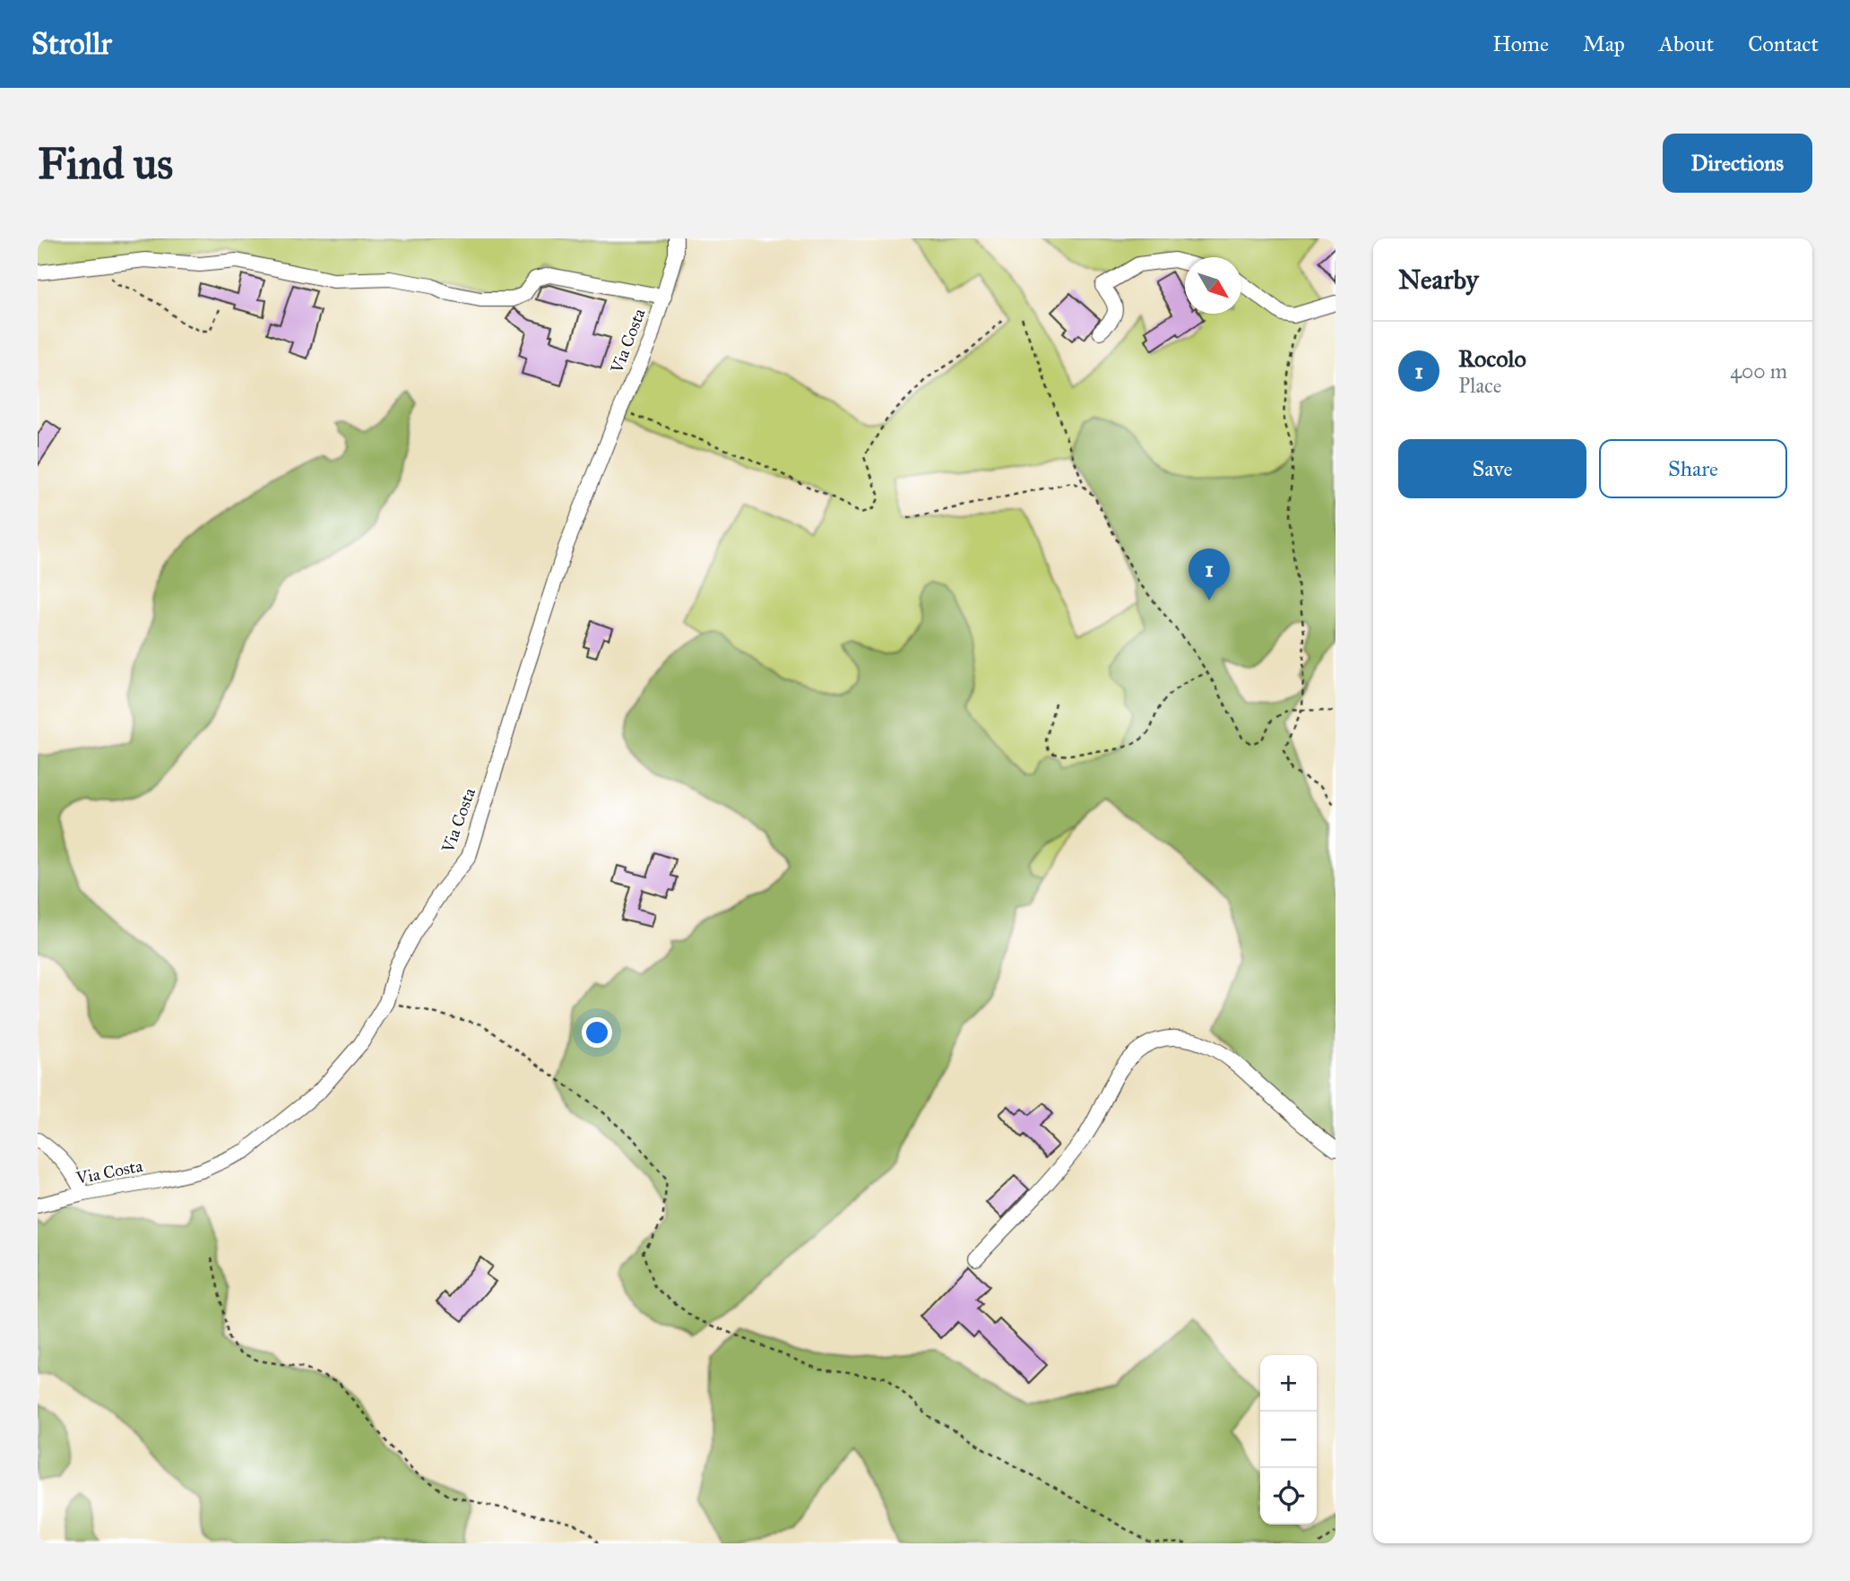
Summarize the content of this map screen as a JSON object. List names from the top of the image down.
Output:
{
  "streets": {
    "street": ["Via Costa"]
  },
  "north": "bottom right",
  "page": {
    "header": "Strollr",
    "nav": [
      "Home",
      "Map",
      "About",
      "Contact"
    ],
    "buttons": [
      "Directions",
      ["Save", "Share"]
    ],
    "title": "Find us",
    "heading": "Nearby",
    "list": [
      {
        "mark": "1",
        "name": "Rocolo",
        "note": "Place",
        "value": "400 m"
      }
    ],
    "pins": "1",
    "map_buttons": ["+", "−"]
  }
}
